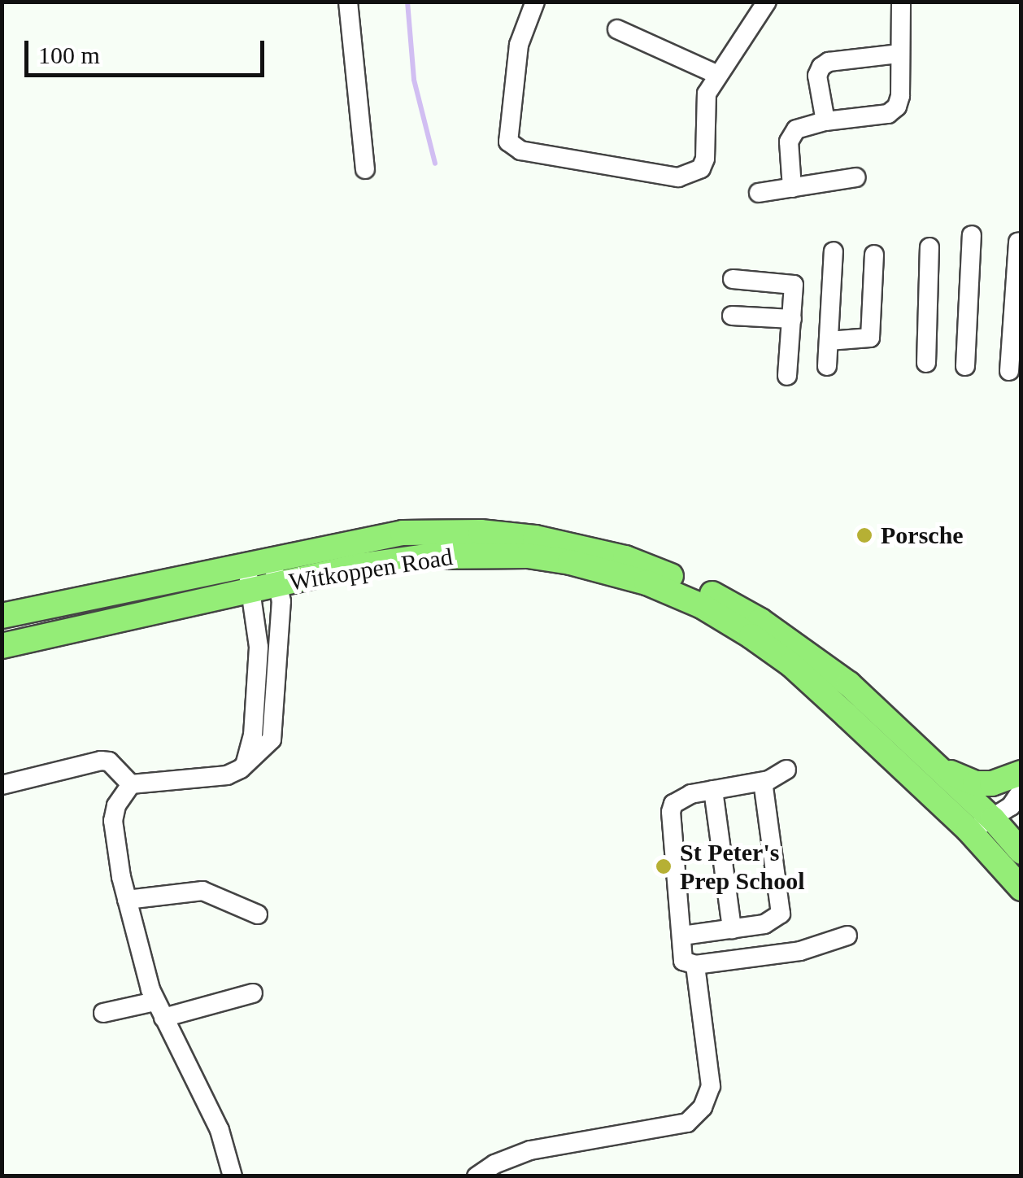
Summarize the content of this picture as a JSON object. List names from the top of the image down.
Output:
{
  "streets": {
    "main road": ["Witkoppen Road"]
  },
  "places": ["Porsche", "St Peter's Prep School"],
  "scale_bar": "100 m"
}
